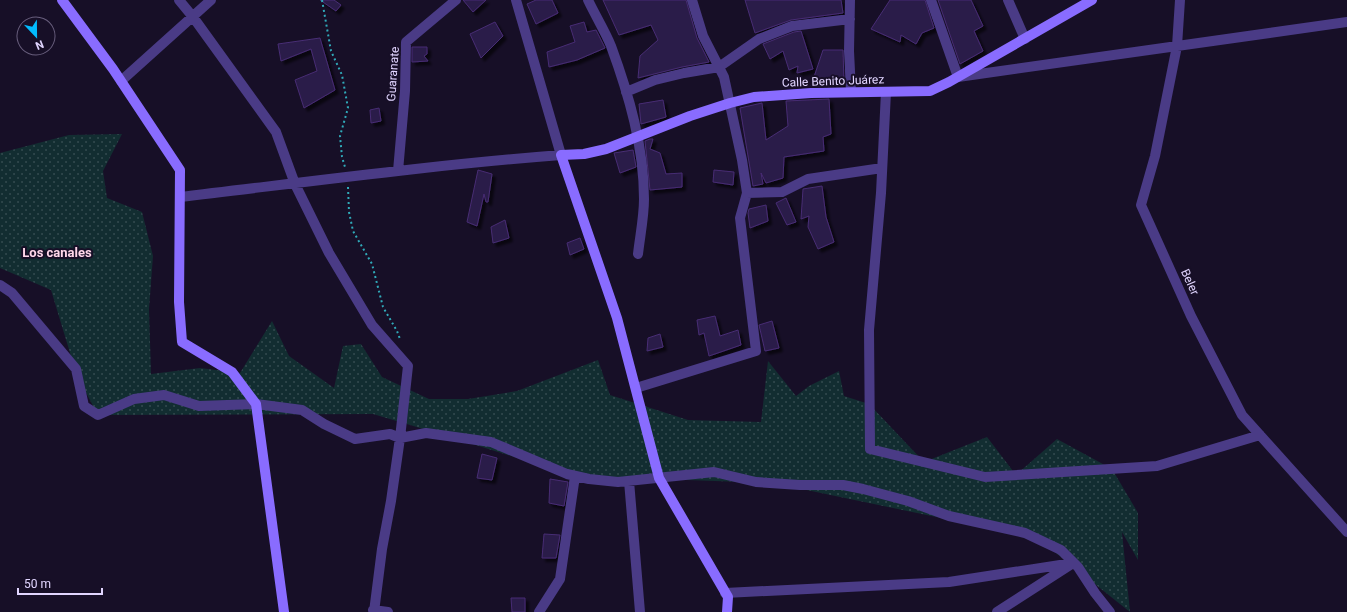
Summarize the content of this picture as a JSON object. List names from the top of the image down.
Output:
{
  "streets": {
    "main road": ["Calle Benito Juárez"],
    "street": ["Guaranate", "Beler"]
  },
  "districts": ["Los canales"],
  "scale_bar": "50 m",
  "north": "bottom"
}
